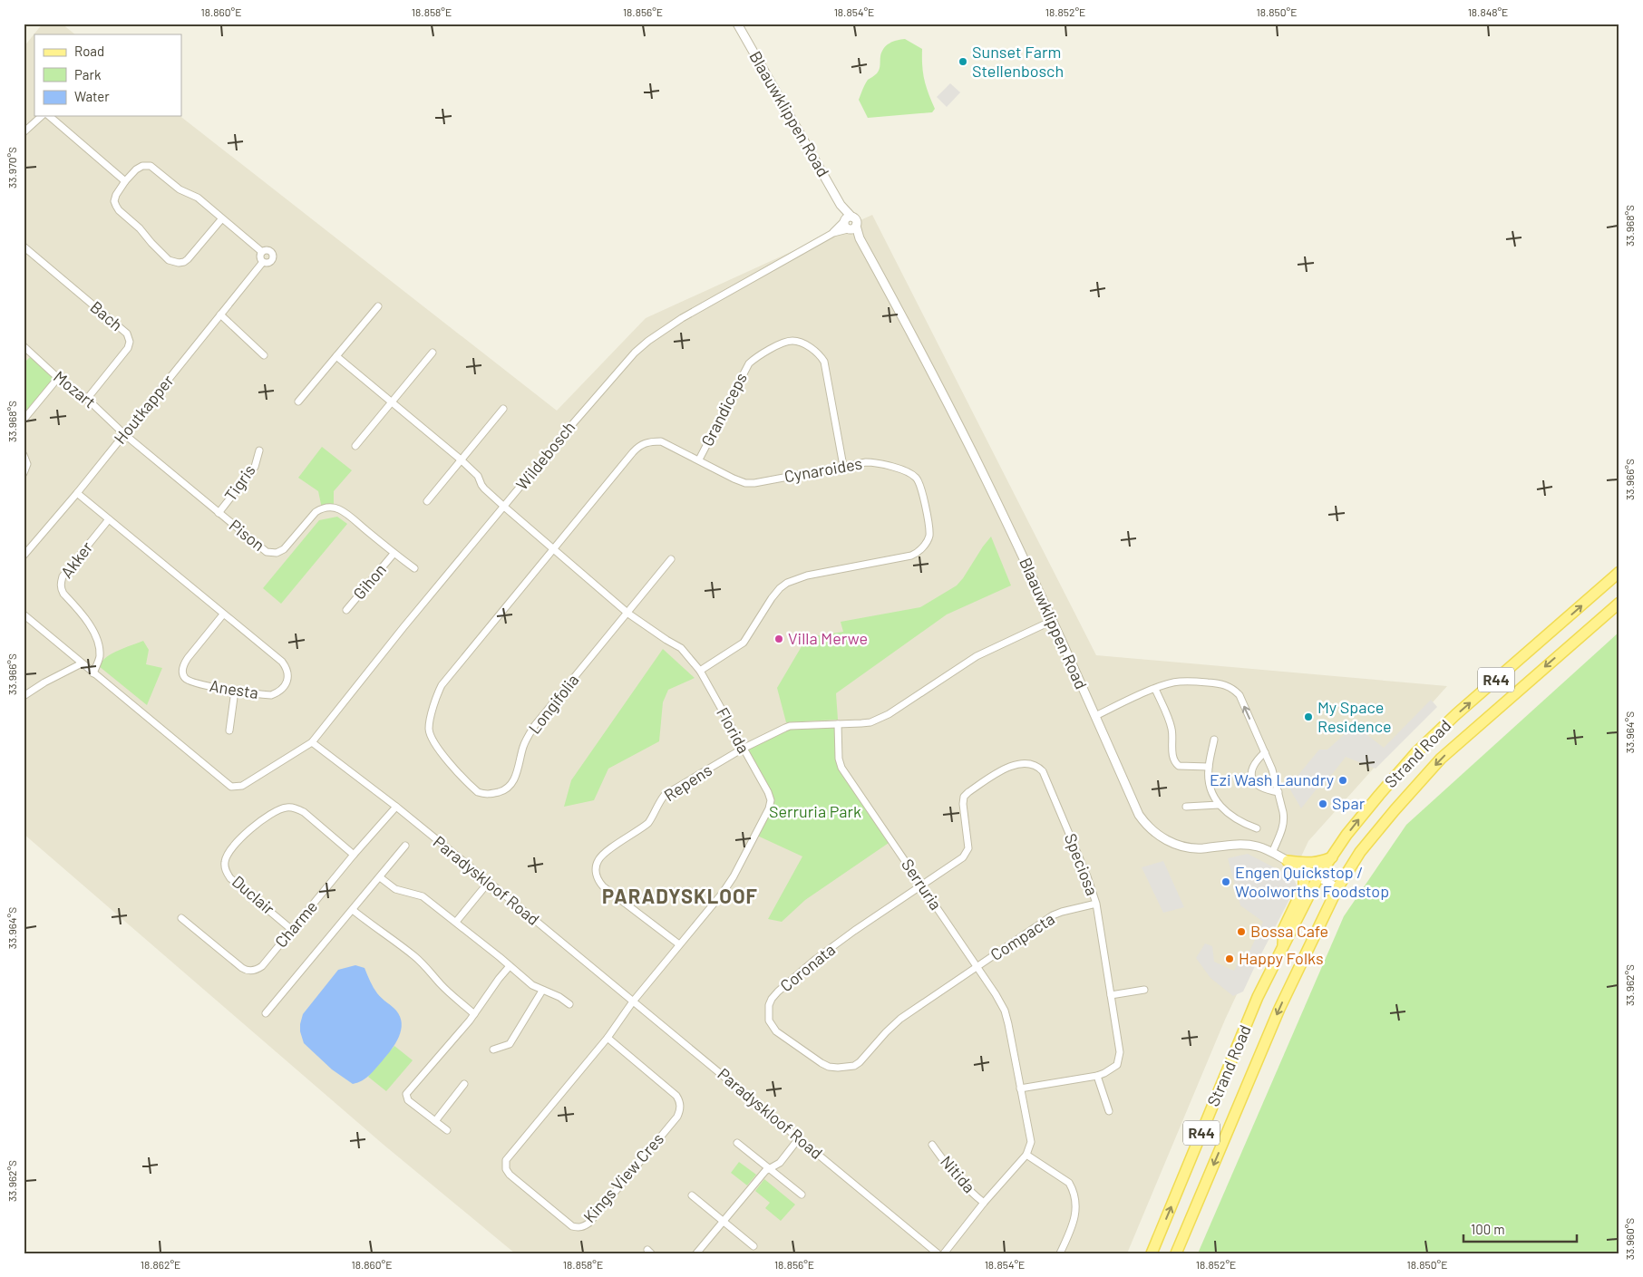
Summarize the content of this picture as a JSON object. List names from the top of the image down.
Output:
{
  "streets": {
    "main road": ["R44", "Strand Road"],
    "street": [
      "Blaauwklippen Road",
      "Bach",
      "Mozart",
      "Houtkapper",
      "Grandiceps",
      "Wildebosch",
      "Cynaroides",
      "Tigris",
      "Pison",
      "Akker",
      "Gihon",
      "Anesta",
      "Longifolia",
      "Florida",
      "Repens",
      "Speciosa",
      "Paradyskloof Road",
      "Serruria",
      "Duclair",
      "Charme",
      "Compacta",
      "Coronata",
      "Nitida",
      "Kings View Cres"
    ]
  },
  "crossings": [
    ["Blaauwklippen Road", "Wildebosch"],
    ["Blaauwklippen Road", "Strand Road"],
    ["Bach", "Mozart"],
    ["Mozart", "Houtkapper"],
    ["Mozart", "Pison"],
    ["Houtkapper", "Pison"],
    ["Houtkapper", "Anesta"],
    ["Grandiceps", "Cynaroides"],
    ["Wildebosch", "Florida"],
    ["Wildebosch", "Paradyskloof Road"],
    ["Cynaroides", "Longifolia"],
    ["Cynaroides", "Florida"],
    ["Tigris", "Pison"],
    ["Pison", "Gihon"],
    ["Akker", "Anesta"],
    ["Longifolia", "Florida"],
    ["Florida", "Repens"],
    ["Florida", "Paradyskloof Road"],
    ["Florida", "Kings View Cres"],
    ["Repens", "Serruria"],
    ["Speciosa", "Serruria"],
    ["Speciosa", "Compacta"],
    ["Speciosa", "Coronata"],
    ["Paradyskloof Road", "Charme"],
    ["Paradyskloof Road", "Kings View Cres"],
    ["Serruria", "Compacta"],
    ["Serruria", "Coronata"],
    ["Duclair", "Charme"],
    ["Compacta", "Coronata"]
  ],
  "districts": ["PARADYSKLOOF"],
  "parks": ["Serruria Park"],
  "places": [
    "Sunset Farm Stellenbosch",
    "Villa Merwe",
    "My Space Residence",
    "Ezi Wash Laundry",
    "Spar",
    "Engen Quickstop / Woolworths Foodstop",
    "Bossa Cafe",
    "Happy Folks"
  ],
  "legend": ["Road", "Park", "Water"],
  "scale_bar": "100 m",
  "coordinates": [
    "18.860°E",
    "18.858°E",
    "18.856°E",
    "18.854°E",
    "18.852°E",
    "18.850°E",
    "18.848°E",
    "33.970°S",
    "33.968°S",
    "33.966°S",
    "33.964°S",
    "33.962°S",
    "33.960°S",
    "18.862°E"
  ]
}
